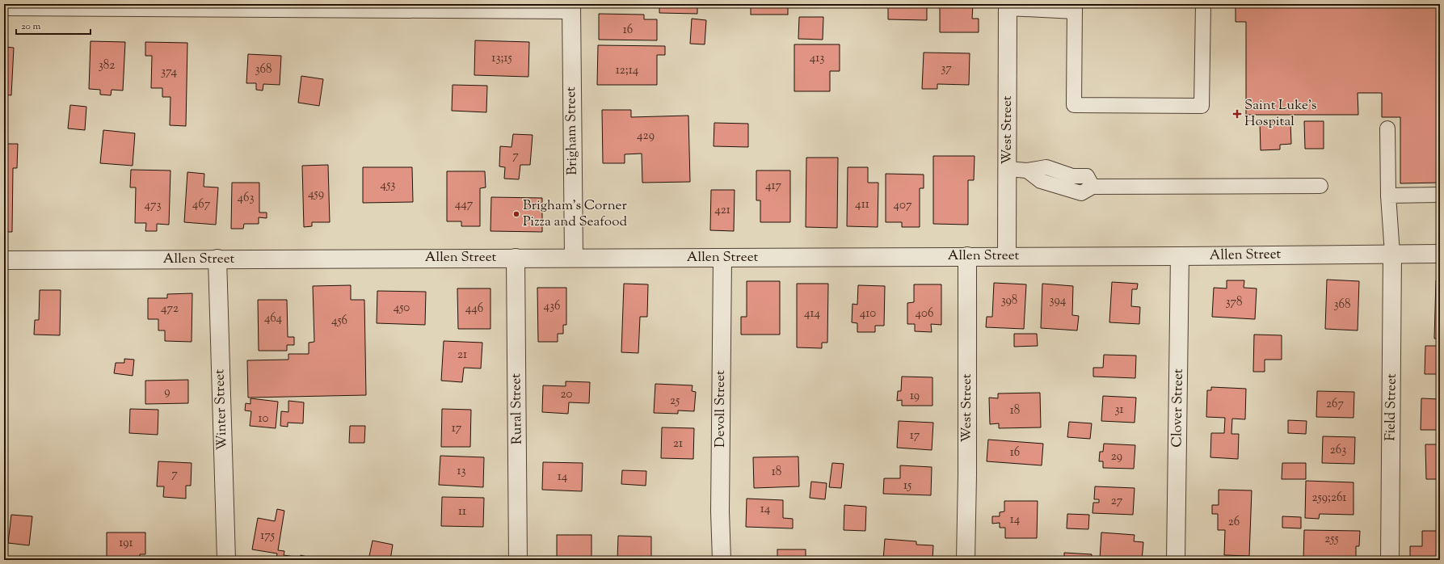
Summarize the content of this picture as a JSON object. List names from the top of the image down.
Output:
{
  "streets": {
    "street": [
      "West Street",
      "Brigham Street",
      "Allen Street",
      "Field Street",
      "Clover Street",
      "Rural Street",
      "Devoll Street",
      "Winter Street"
    ]
  },
  "crossings": [
    ["West Street", "Allen Street"],
    ["Brigham Street", "Allen Street"],
    ["Allen Street", "Field Street"],
    ["Allen Street", "Clover Street"],
    ["Allen Street", "Rural Street"],
    ["Allen Street", "Devoll Street"],
    ["Allen Street", "Winter Street"]
  ],
  "places": {
    "health": ["Saint Luke's Hospital"],
    "other": ["Brigham's Corner Pizza and Seafood"]
  },
  "house_numbers": [
    "16",
    "13;15",
    "413",
    "382",
    "37",
    "368",
    "12;14",
    "374",
    "429",
    "7",
    "453",
    "417",
    "459",
    "463",
    "467",
    "447",
    "411",
    "473",
    "407",
    "421",
    "398",
    "394",
    "378",
    "368",
    "436",
    "450",
    "472",
    "446",
    "414",
    "410",
    "406",
    "464",
    "456",
    "21",
    "9",
    "20",
    "19",
    "25",
    "267",
    "31",
    "18",
    "10",
    "17",
    "17",
    "21",
    "263",
    "16",
    "29",
    "13",
    "18",
    "7",
    "14",
    "15",
    "259;261",
    "27",
    "14",
    "11",
    "14",
    "26",
    "175",
    "255",
    "191"
  ],
  "scale_bar": "20 m"
}
